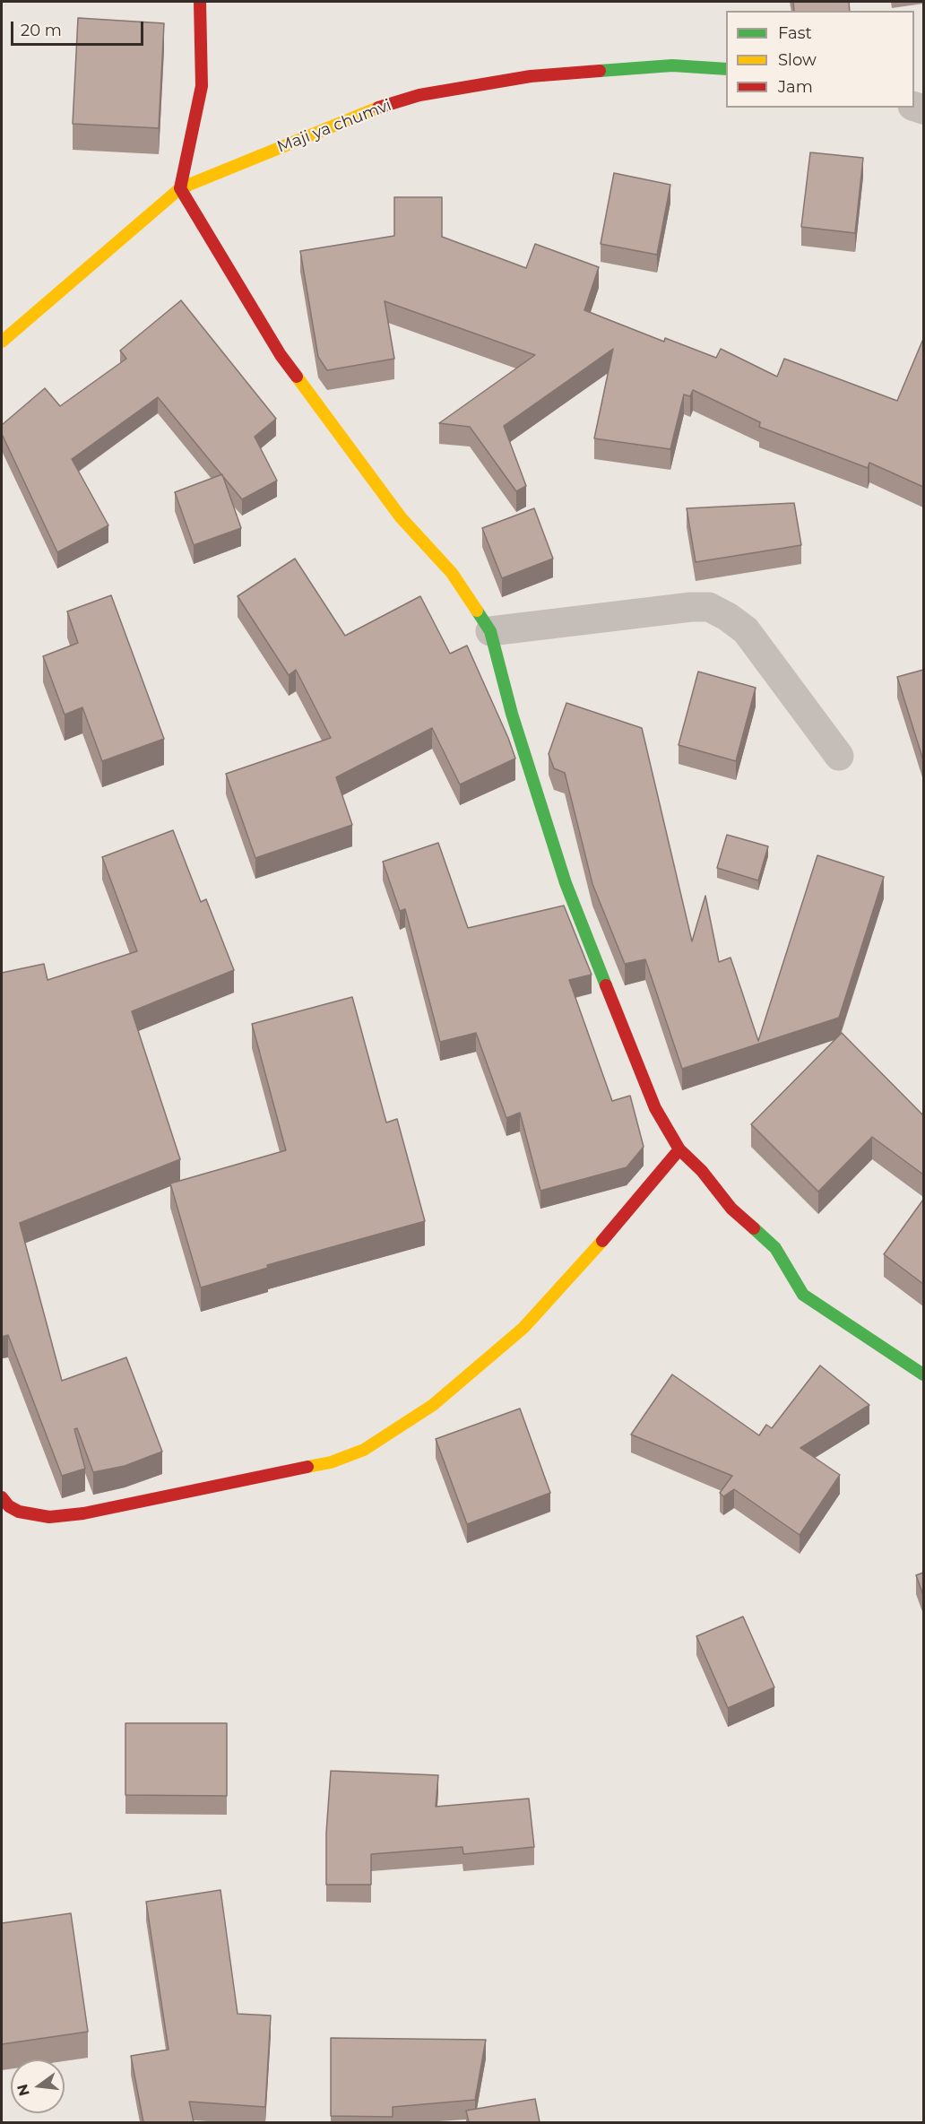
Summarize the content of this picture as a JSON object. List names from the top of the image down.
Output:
{
  "streets": {
    "street": ["Maji ya chumvi"]
  },
  "legend": ["Fast", "Slow", "Jam"],
  "scale_bar": "20 m",
  "north": "left"
}
